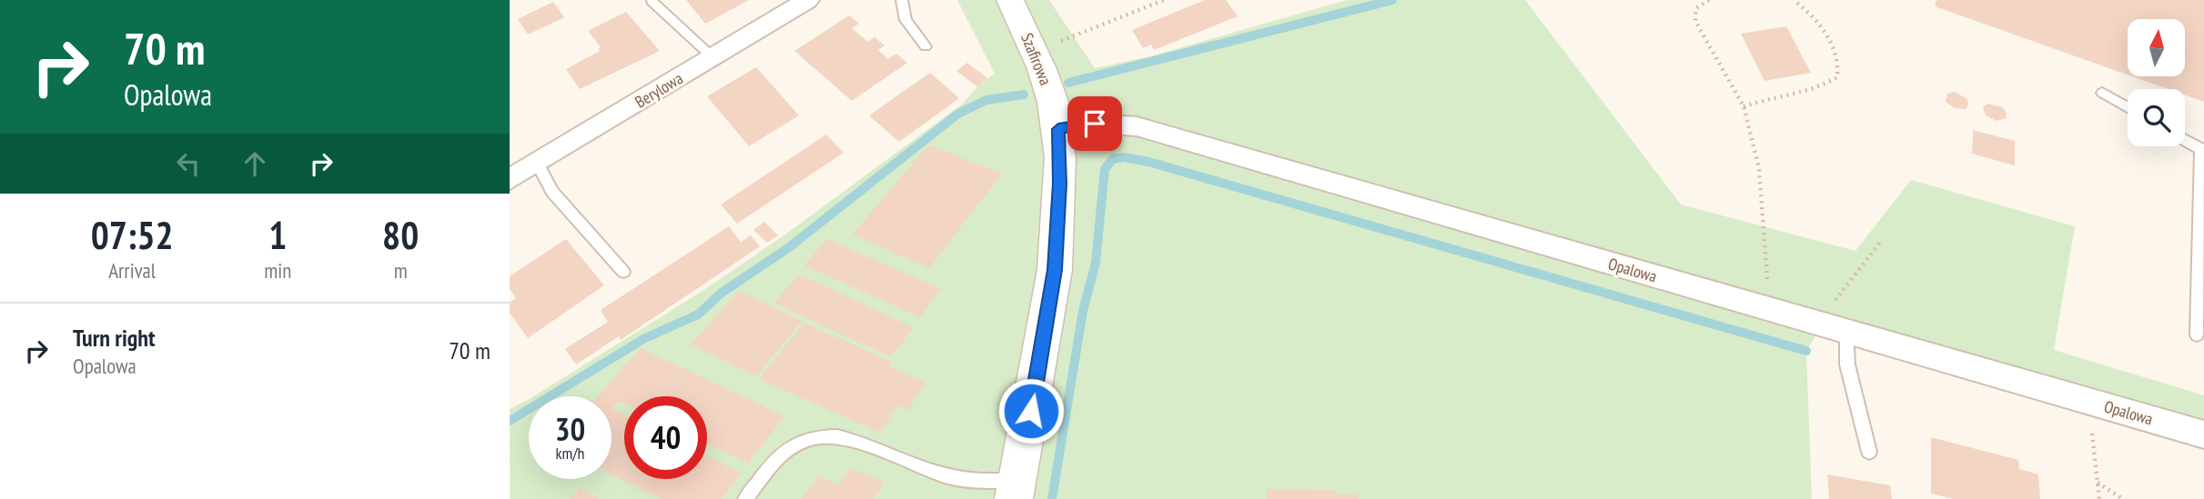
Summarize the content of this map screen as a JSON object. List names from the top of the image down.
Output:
{
  "streets": {
    "street": ["Szafirowa", "Berylowa", "Opalowa"]
  },
  "crossings": [
    ["Szafirowa", "Opalowa"]
  ],
  "north": "top",
  "page": {
    "turn": ["70 m", "Opalowa"],
    "eta": [
      "07:52",
      "Arrival",
      "1",
      "min",
      "80",
      "m"
    ],
    "list": [
      {
        "name": "Turn right",
        "note": "Opalowa",
        "value": "70 m"
      }
    ],
    "speed": "30 km/h",
    "limit": "40"
  }
}
